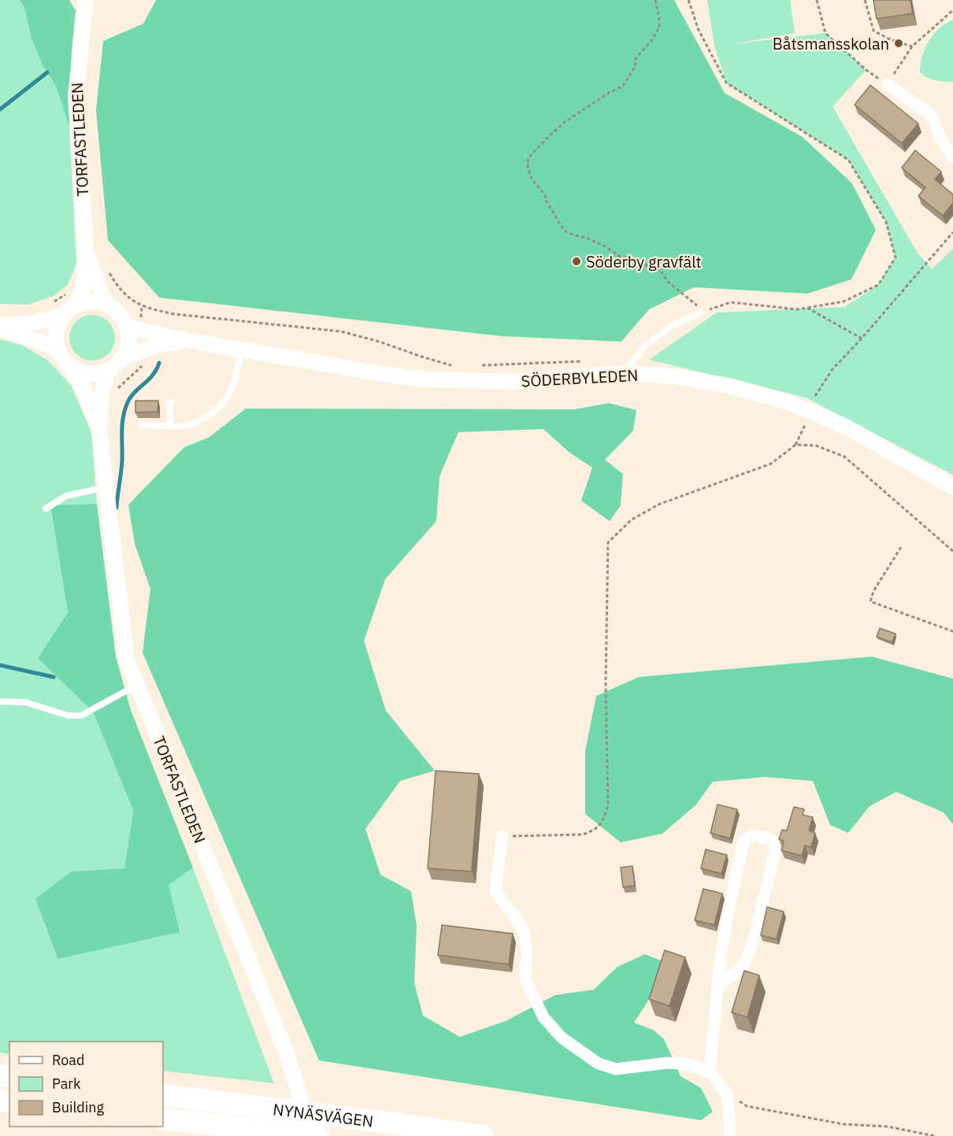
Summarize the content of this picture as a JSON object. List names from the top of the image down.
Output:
{
  "streets": {
    "highway": ["NYNÄSVÄGEN"],
    "street": ["TORFASTLEDEN", "SÖDERBYLEDEN"]
  },
  "crossings": [
    ["TORFASTLEDEN", "SÖDERBYLEDEN"]
  ],
  "places": ["Båtsmansskolan", "Söderby gravfält"],
  "legend": ["Road", "Park", "Building"]
}
